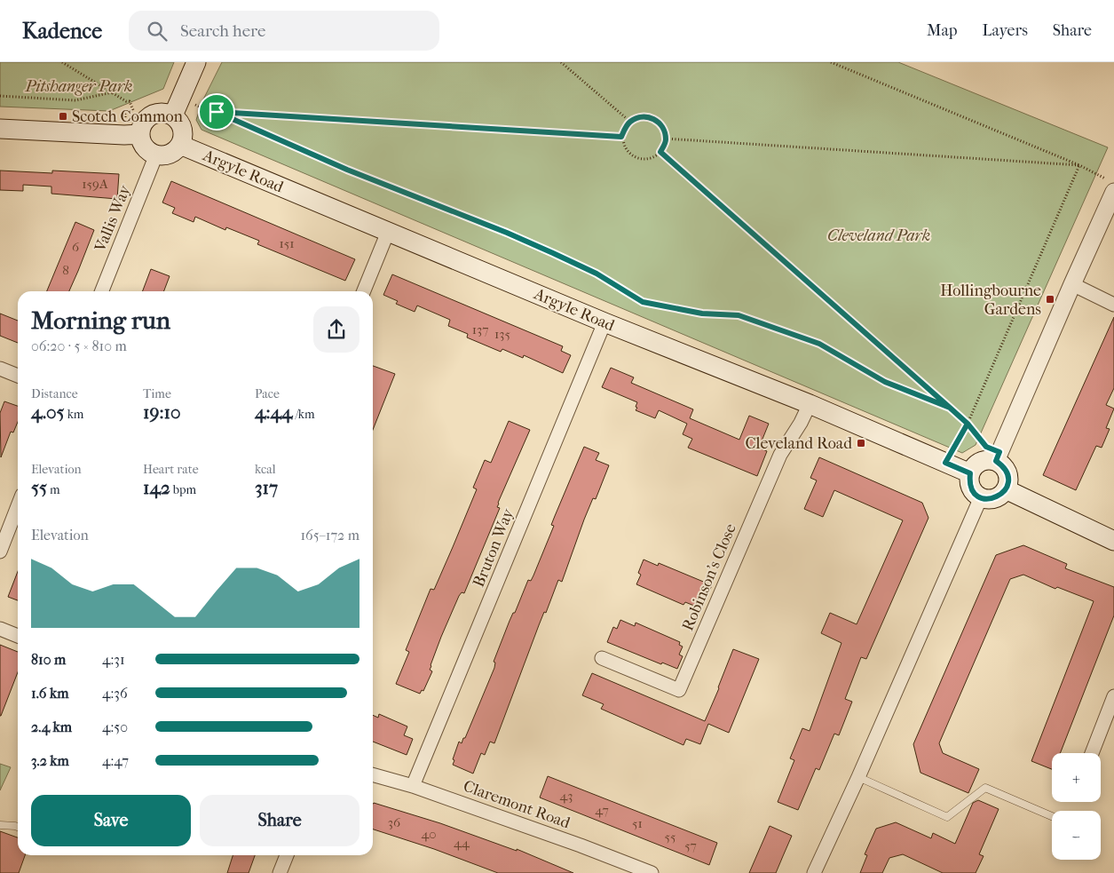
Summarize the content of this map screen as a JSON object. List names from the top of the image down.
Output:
{
  "streets": {
    "main road": ["Argyle Road"],
    "street": [
      "Vallis Way",
      "Bruton Way",
      "Robinson's Close",
      "Claremont Road"
    ]
  },
  "crossings": [
    ["Argyle Road", "Vallis Way"],
    ["Argyle Road", "Bruton Way"],
    ["Argyle Road", "Robinson's Close"],
    ["Bruton Way", "Claremont Road"]
  ],
  "parks": ["Pitshanger Park", "Cleveland Park"],
  "places": {
    "transit": ["Scotch Common", "Hollingbourne Gardens", "Cleveland Road"]
  },
  "house_numbers": [
    "159A",
    "151",
    "6",
    "8",
    "137",
    "135",
    "43",
    "47",
    "36",
    "51",
    "40",
    "55",
    "44",
    "57"
  ],
  "page": {
    "header": "Kadence",
    "search": "Search here",
    "nav": ["Map", "Layers", "Share"],
    "heading": ["Morning run", "06:20 · 5 × 810 m"],
    "stats": [
      ["Distance", "4.05 km"],
      ["Time", "19:10"],
      ["Pace", "4:44 /km"],
      ["Elevation", "55 m"],
      ["Heart rate", "142 bpm"],
      ["kcal", "317"]
    ],
    "chart": ["Elevation", "165–172 m"],
    "list": [
      {
        "name": "810 m",
        "note": "4:31"
      },
      {
        "name": "1.6 km",
        "note": "4:36"
      },
      {
        "name": "2.4 km",
        "note": "4:50"
      },
      {
        "name": "3.2 km",
        "note": "4:47"
      }
    ],
    "map_buttons": ["+", "−"],
    "buttons": ["Save", "Share"]
  }
}
